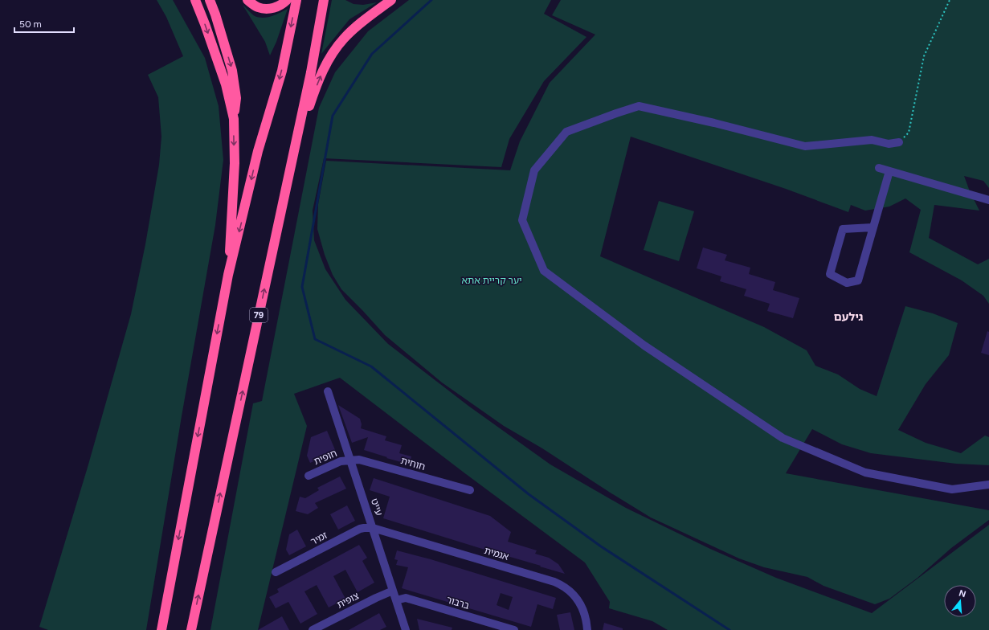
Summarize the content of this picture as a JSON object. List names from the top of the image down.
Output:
{
  "streets": {
    "highway": ["79"],
    "street": [
      "חופית",
      "חוחית",
      "עייט",
      "זמיר",
      "אגמית",
      "צופית",
      "ברבור"
    ]
  },
  "crossings": [
    ["חופית", "חוחית"],
    ["חופית", "עייט"],
    ["חוחית", "עייט"],
    ["עייט", "זמיר"],
    ["עייט", "אגמית"],
    ["עייט", "צופית"],
    ["עייט", "ברבור"],
    ["זמיר", "אגמית"]
  ],
  "districts": ["גילעם"],
  "parks": ["יער קריית אתא"],
  "scale_bar": "50 m",
  "north": "top"
}
